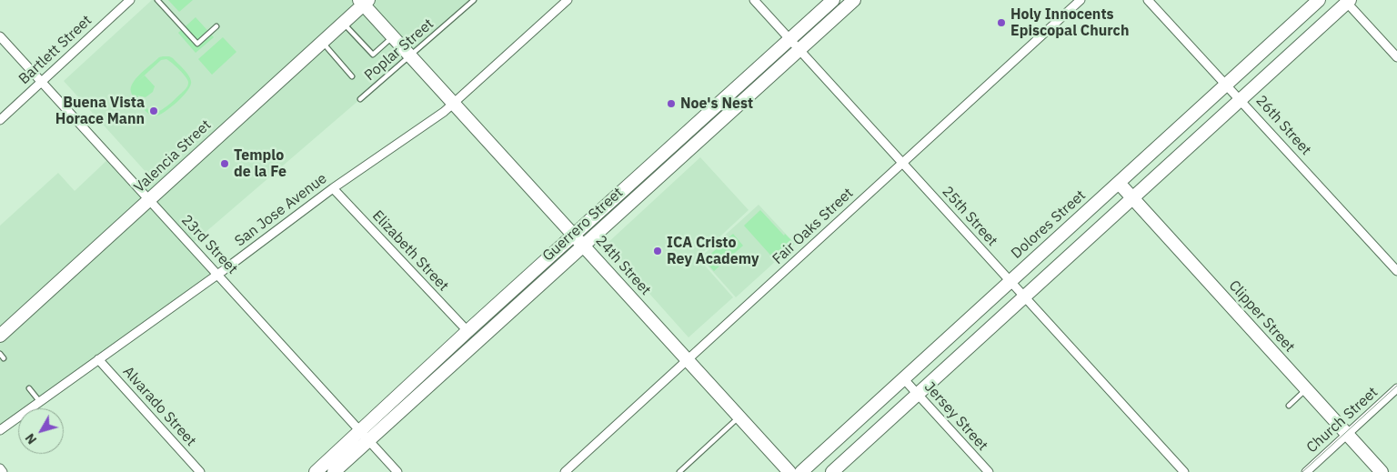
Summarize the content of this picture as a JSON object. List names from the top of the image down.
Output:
{
  "streets": {
    "main road": [
      "Valencia Street",
      "Guerrero Street",
      "Dolores Street",
      "24th Street",
      "Clipper Street"
    ],
    "street": [
      "Bartlett Street",
      "26th Street",
      "San Jose Avenue",
      "25th Street",
      "Fair Oaks Street",
      "23rd Street",
      "Elizabeth Street",
      "Alvarado Street",
      "Jersey Street",
      "Church Street"
    ],
    "lane": ["Poplar Street"]
  },
  "crossings": [
    ["Bartlett Street", "23rd Street"],
    ["Poplar Street", "24th Street"],
    ["26th Street", "Dolores Street"],
    ["Valencia Street", "23rd Street"],
    ["Valencia Street", "24th Street"],
    ["San Jose Avenue", "23rd Street"],
    ["San Jose Avenue", "Elizabeth Street"],
    ["San Jose Avenue", "24th Street"],
    ["San Jose Avenue", "Alvarado Street"],
    ["25th Street", "Guerrero Street"],
    ["25th Street", "Dolores Street"],
    ["25th Street", "Fair Oaks Street"],
    ["Guerrero Street", "23rd Street"],
    ["Guerrero Street", "Elizabeth Street"],
    ["Guerrero Street", "24th Street"],
    ["Dolores Street", "Clipper Street"],
    ["Dolores Street", "Jersey Street"],
    ["Fair Oaks Street", "24th Street"],
    ["Clipper Street", "Church Street"]
  ],
  "places": [
    "Holy Innocents Episcopal Church",
    "Noe's Nest",
    "Buena Vista Horace Mann",
    "Templo de la Fe",
    "ICA Cristo Rey Academy"
  ],
  "north": "bottom left"
}
